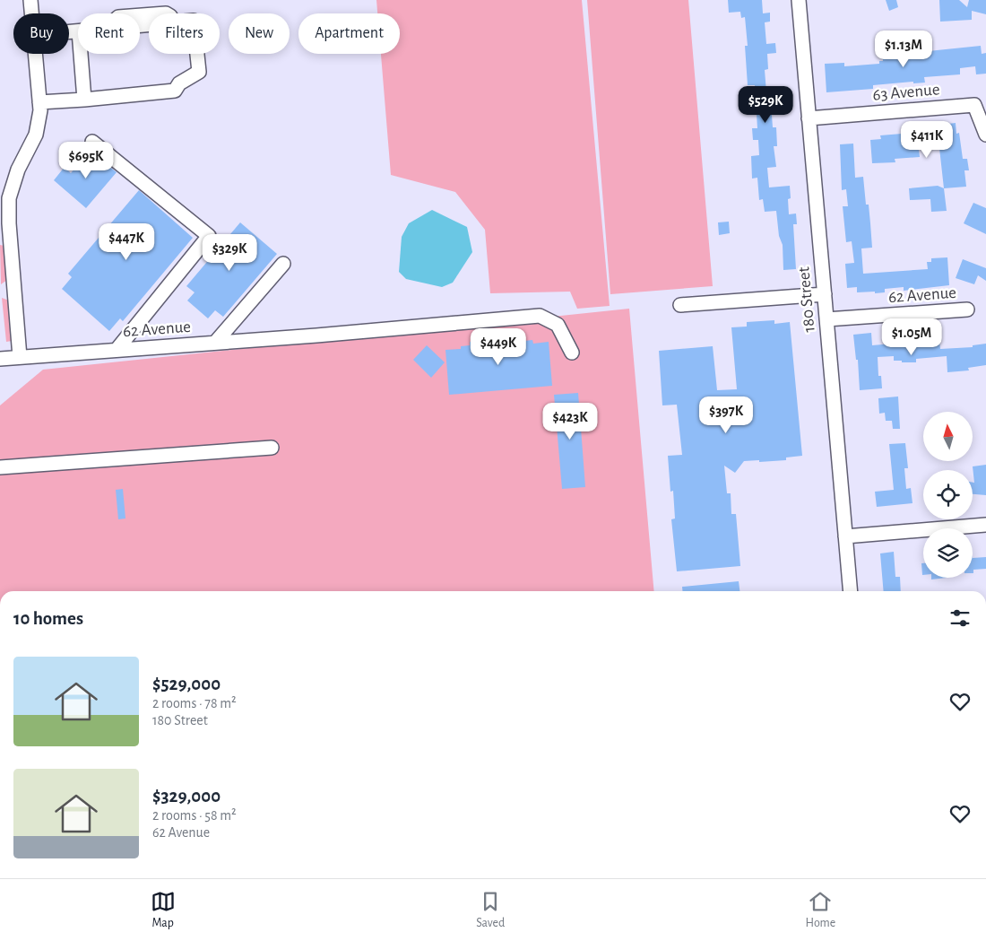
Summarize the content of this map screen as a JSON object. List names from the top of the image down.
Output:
{
  "streets": {
    "street": ["63 Avenue", "62 Avenue", "180 Street"]
  },
  "crossings": [
    ["63 Avenue", "180 Street"],
    ["62 Avenue", "180 Street"]
  ],
  "north": "top",
  "page": {
    "chip": [
      "Buy",
      "Rent",
      "Filters",
      "New",
      "Apartment"
    ],
    "price": [
      "$1.13M",
      "$529K",
      "$411K",
      "$695K",
      "$447K",
      "$329K",
      "$1.05M",
      "$449K",
      "$397K",
      "$423K"
    ],
    "heading": "10 homes",
    "list": [
      {
        "name": "$529,000",
        "note": "2 rooms · 78 m² · 180 Street"
      },
      {
        "name": "$329,000",
        "note": "2 rooms · 58 m² · 62 Avenue"
      }
    ],
    "tabs": ["Map", "Saved", "Home"]
  }
}
